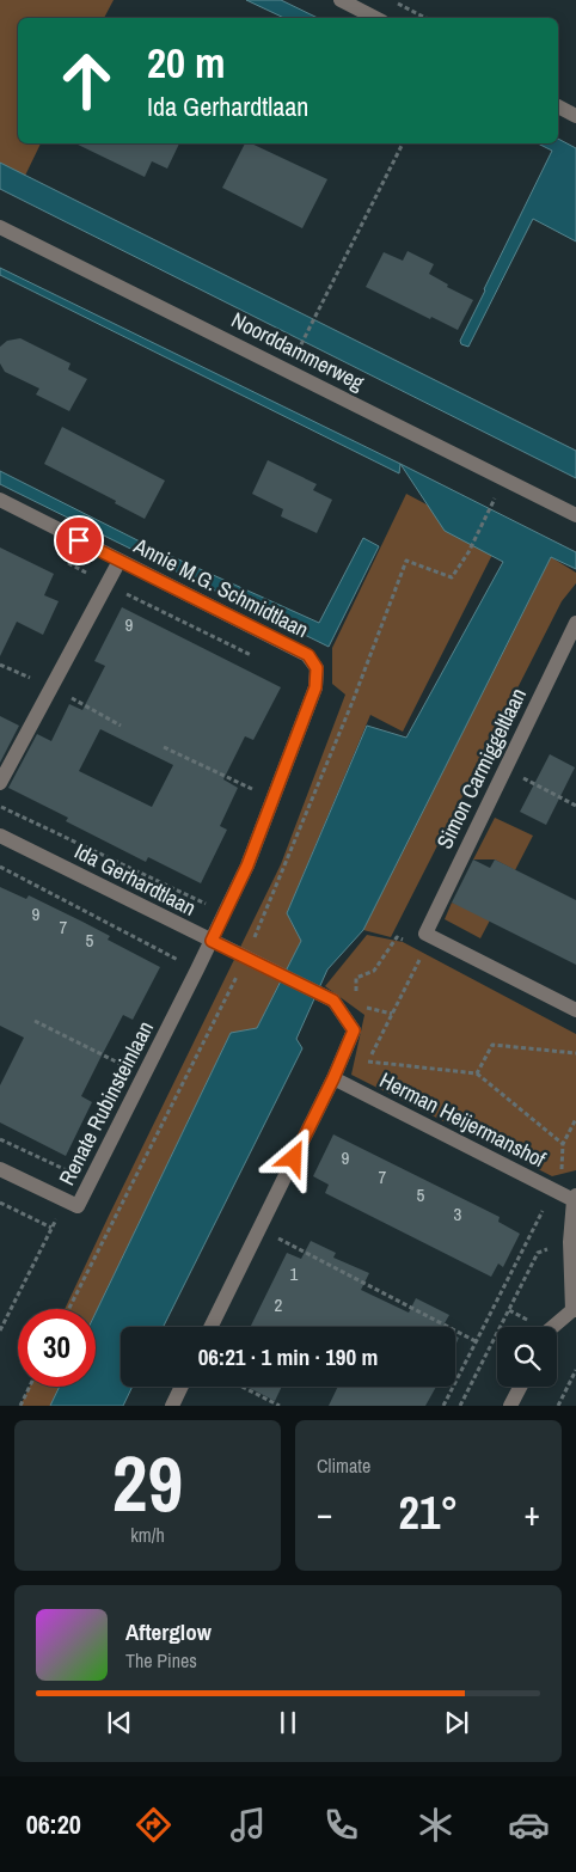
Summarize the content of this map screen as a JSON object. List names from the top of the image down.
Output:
{
  "streets": {
    "street": [
      "Noorddammerweg",
      "Annie M.G. Schmidtlaan",
      "Simon Carmiggeltlaan",
      "Ida Gerhardtlaan",
      "Renate Rubinsteinlaan",
      "Herman Heijermanshof"
    ]
  },
  "crossings": [
    ["Annie M.G. Schmidtlaan", "Ida Gerhardtlaan"],
    ["Annie M.G. Schmidtlaan", "Renate Rubinsteinlaan"],
    ["Ida Gerhardtlaan", "Renate Rubinsteinlaan"],
    ["Ida Gerhardtlaan", "Herman Heijermanshof"]
  ],
  "house_numbers": [
    "9",
    "9",
    "7",
    "5",
    "9",
    "7",
    "5",
    "3",
    "1",
    "2"
  ],
  "page": {
    "turn": ["20 m", "Ida Gerhardtlaan"],
    "limit": "30",
    "trip": "06:21 · 1 min · 190 m",
    "tile": [
      ["29", "km/h"],
      "Climate"
    ],
    "heat": ["−", "21°", "+"],
    "song": ["Afterglow", "The Pines"],
    "tabs": "06:20"
  }
}
